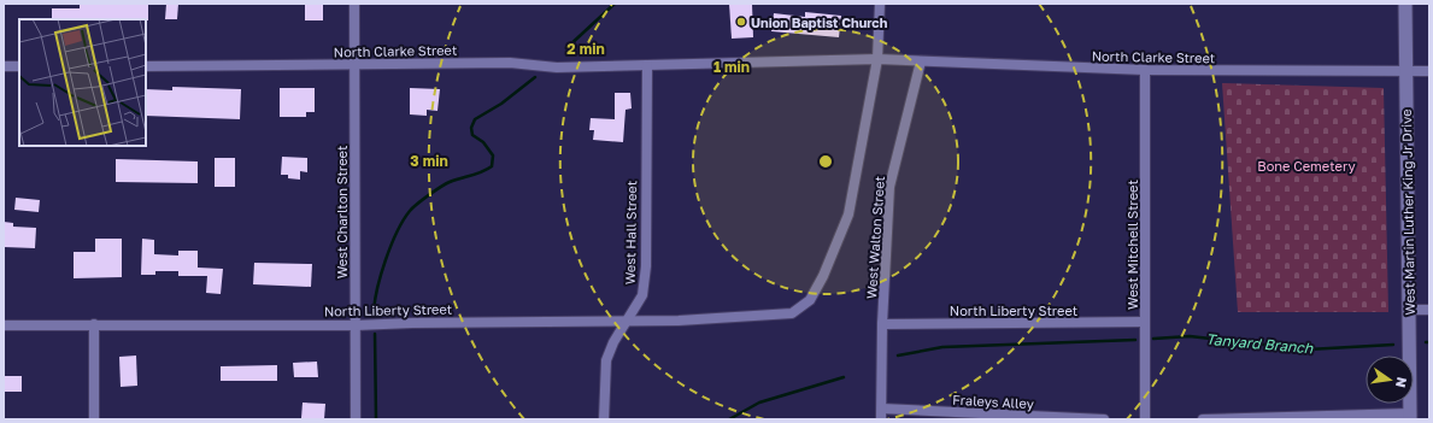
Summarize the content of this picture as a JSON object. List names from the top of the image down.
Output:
{
  "streets": {
    "main road": ["West Martin Luther King Jr Drive"],
    "street": [
      "North Clarke Street",
      "West Charlton Street",
      "West Hall Street",
      "West Walton Street",
      "West Mitchell Street",
      "North Liberty Street",
      "Fraleys Alley"
    ]
  },
  "crossings": [
    ["North Clarke Street", "West Charlton Street"],
    ["North Clarke Street", "West Martin Luther King Jr Drive"],
    ["North Clarke Street", "West Hall Street"],
    ["North Clarke Street", "West Walton Street"],
    ["North Clarke Street", "West Mitchell Street"],
    ["West Charlton Street", "North Liberty Street"],
    ["West Hall Street", "North Liberty Street"],
    ["West Walton Street", "North Liberty Street"],
    ["West Walton Street", "Fraleys Alley"],
    ["West Mitchell Street", "North Liberty Street"]
  ],
  "water": ["Tanyard Branch"],
  "parks": ["Bone Cemetery"],
  "places": ["Union Baptist Church"],
  "north": "right",
  "rings": ["2 min", "1 min", "3 min"]
}
